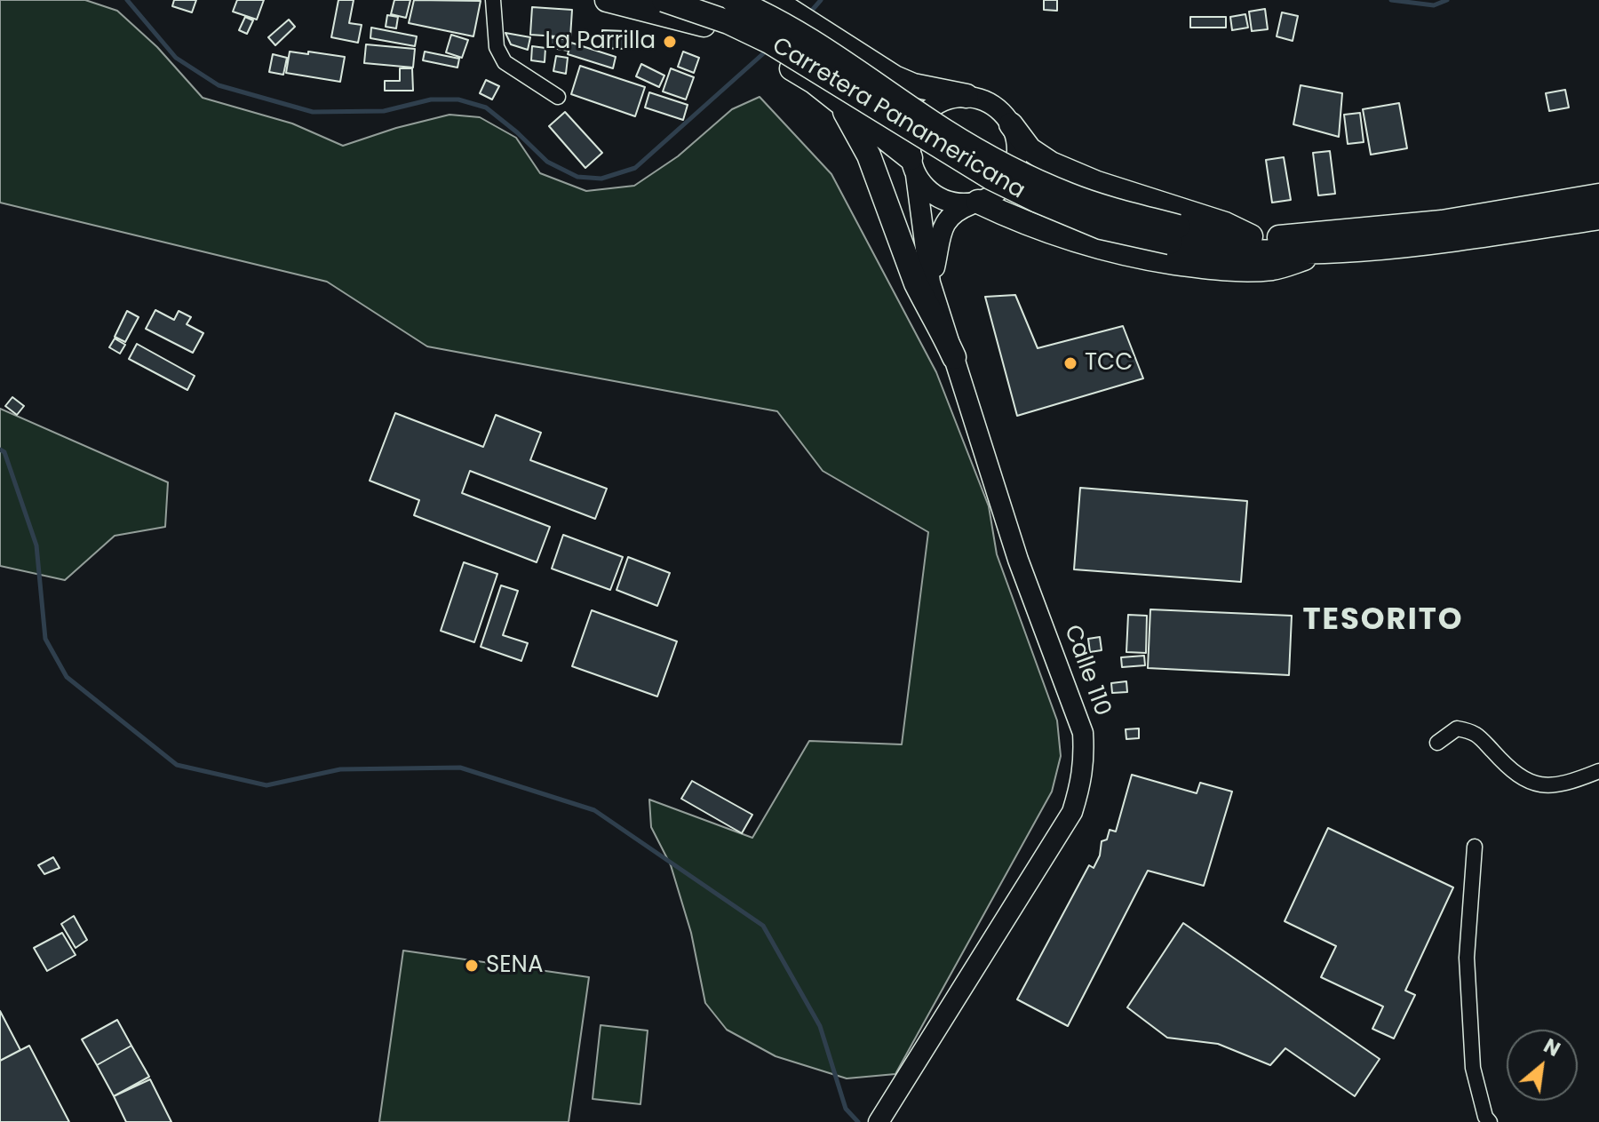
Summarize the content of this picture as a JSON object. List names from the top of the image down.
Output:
{
  "streets": {
    "highway": ["Carretera Panamericana"],
    "main road": ["Calle 110"]
  },
  "districts": ["TESORITO"],
  "places": ["La Parrilla", "TCC", "SENA"],
  "north": "top right"
}
